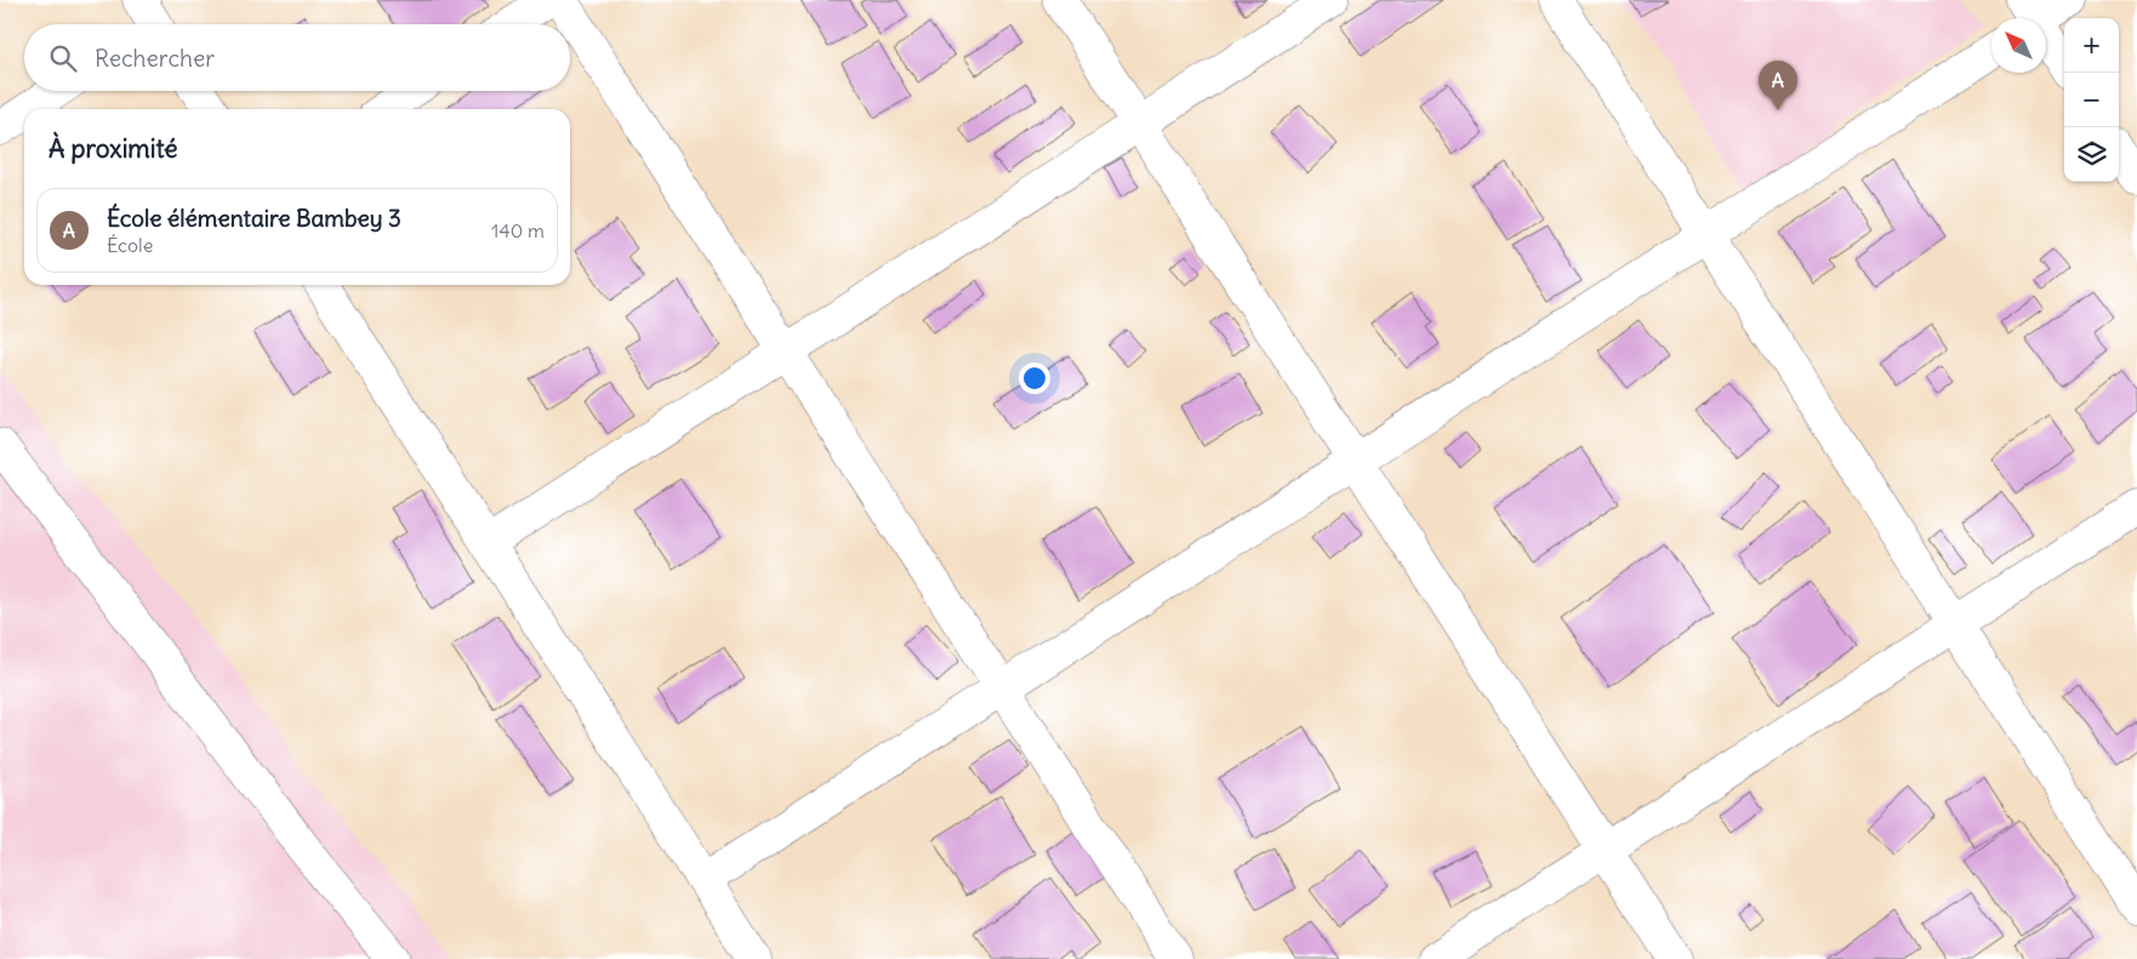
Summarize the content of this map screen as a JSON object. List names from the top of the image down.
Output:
{
  "north": "top left",
  "page": {
    "map_buttons": ["+", "−"],
    "search": "Rechercher",
    "pins": "A",
    "heading": "À proximité",
    "list": [
      {
        "mark": "A",
        "name": "École élémentaire Bambey 3",
        "note": "École",
        "value": "140 m"
      }
    ]
  }
}
